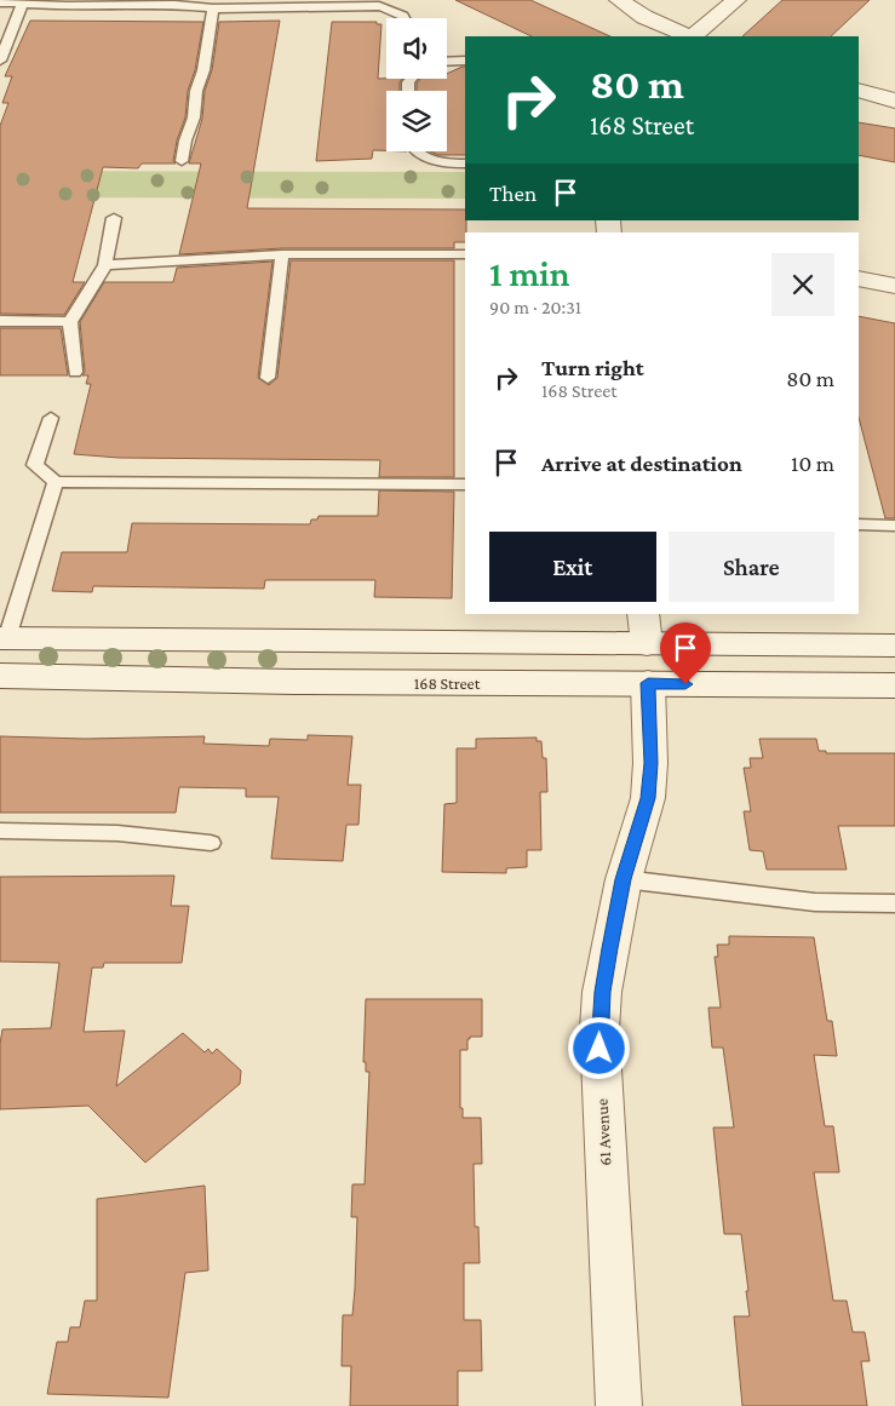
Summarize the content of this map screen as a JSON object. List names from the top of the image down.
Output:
{
  "streets": {
    "main road": ["168 Street", "61 Avenue"]
  },
  "crossings": [
    ["168 Street", "61 Avenue"]
  ],
  "page": {
    "turn": ["80 m", "168 Street"],
    "then": "Then",
    "heading": ["1 min", "90 m · 20:31"],
    "list": [
      {
        "name": "Turn right",
        "note": "168 Street",
        "value": "80 m"
      },
      {
        "name": "Arrive at destination",
        "value": "10 m"
      }
    ],
    "buttons": ["Exit", "Share"]
  }
}
